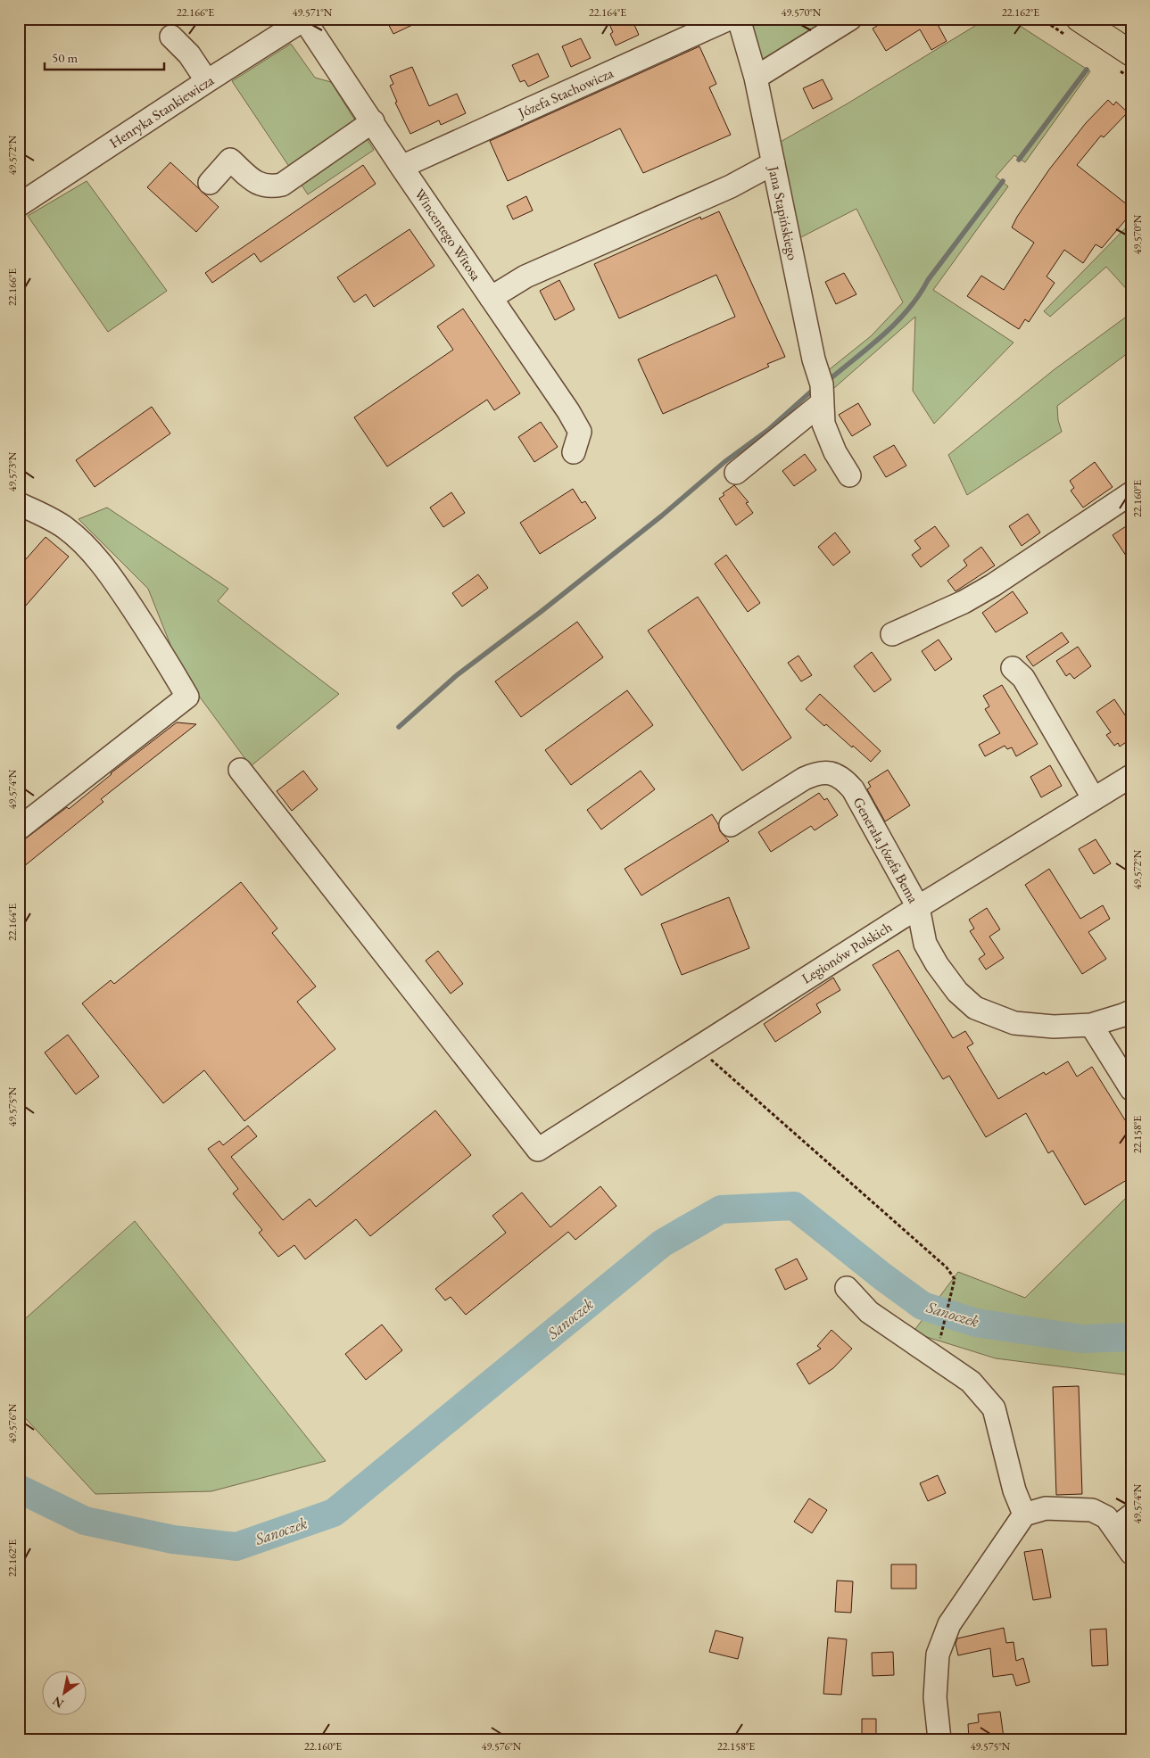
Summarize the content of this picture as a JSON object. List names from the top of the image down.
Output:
{
  "streets": {
    "street": [
      "Józefa Stachowicza",
      "Henryka Stankiewicza",
      "Jana Stapińskiego",
      "Wincentego Witosa",
      "Generała Józefa Bema",
      "Legionów Polskich"
    ]
  },
  "crossings": [
    ["Józefa Stachowicza", "Wincentego Witosa"],
    ["Henryka Stankiewicza", "Wincentego Witosa"],
    ["Generała Józefa Bema", "Legionów Polskich"]
  ],
  "water": ["Sanoczek"],
  "scale_bar": "50 m",
  "north": "bottom left",
  "coordinates": [
    "22.166°E",
    "49.571°N",
    "22.164°E",
    "49.570°N",
    "22.162°E",
    "49.572°N",
    "49.573°N",
    "22.160°E",
    "49.574°N",
    "49.575°N",
    "22.158°E",
    "49.576°N"
  ]
}
